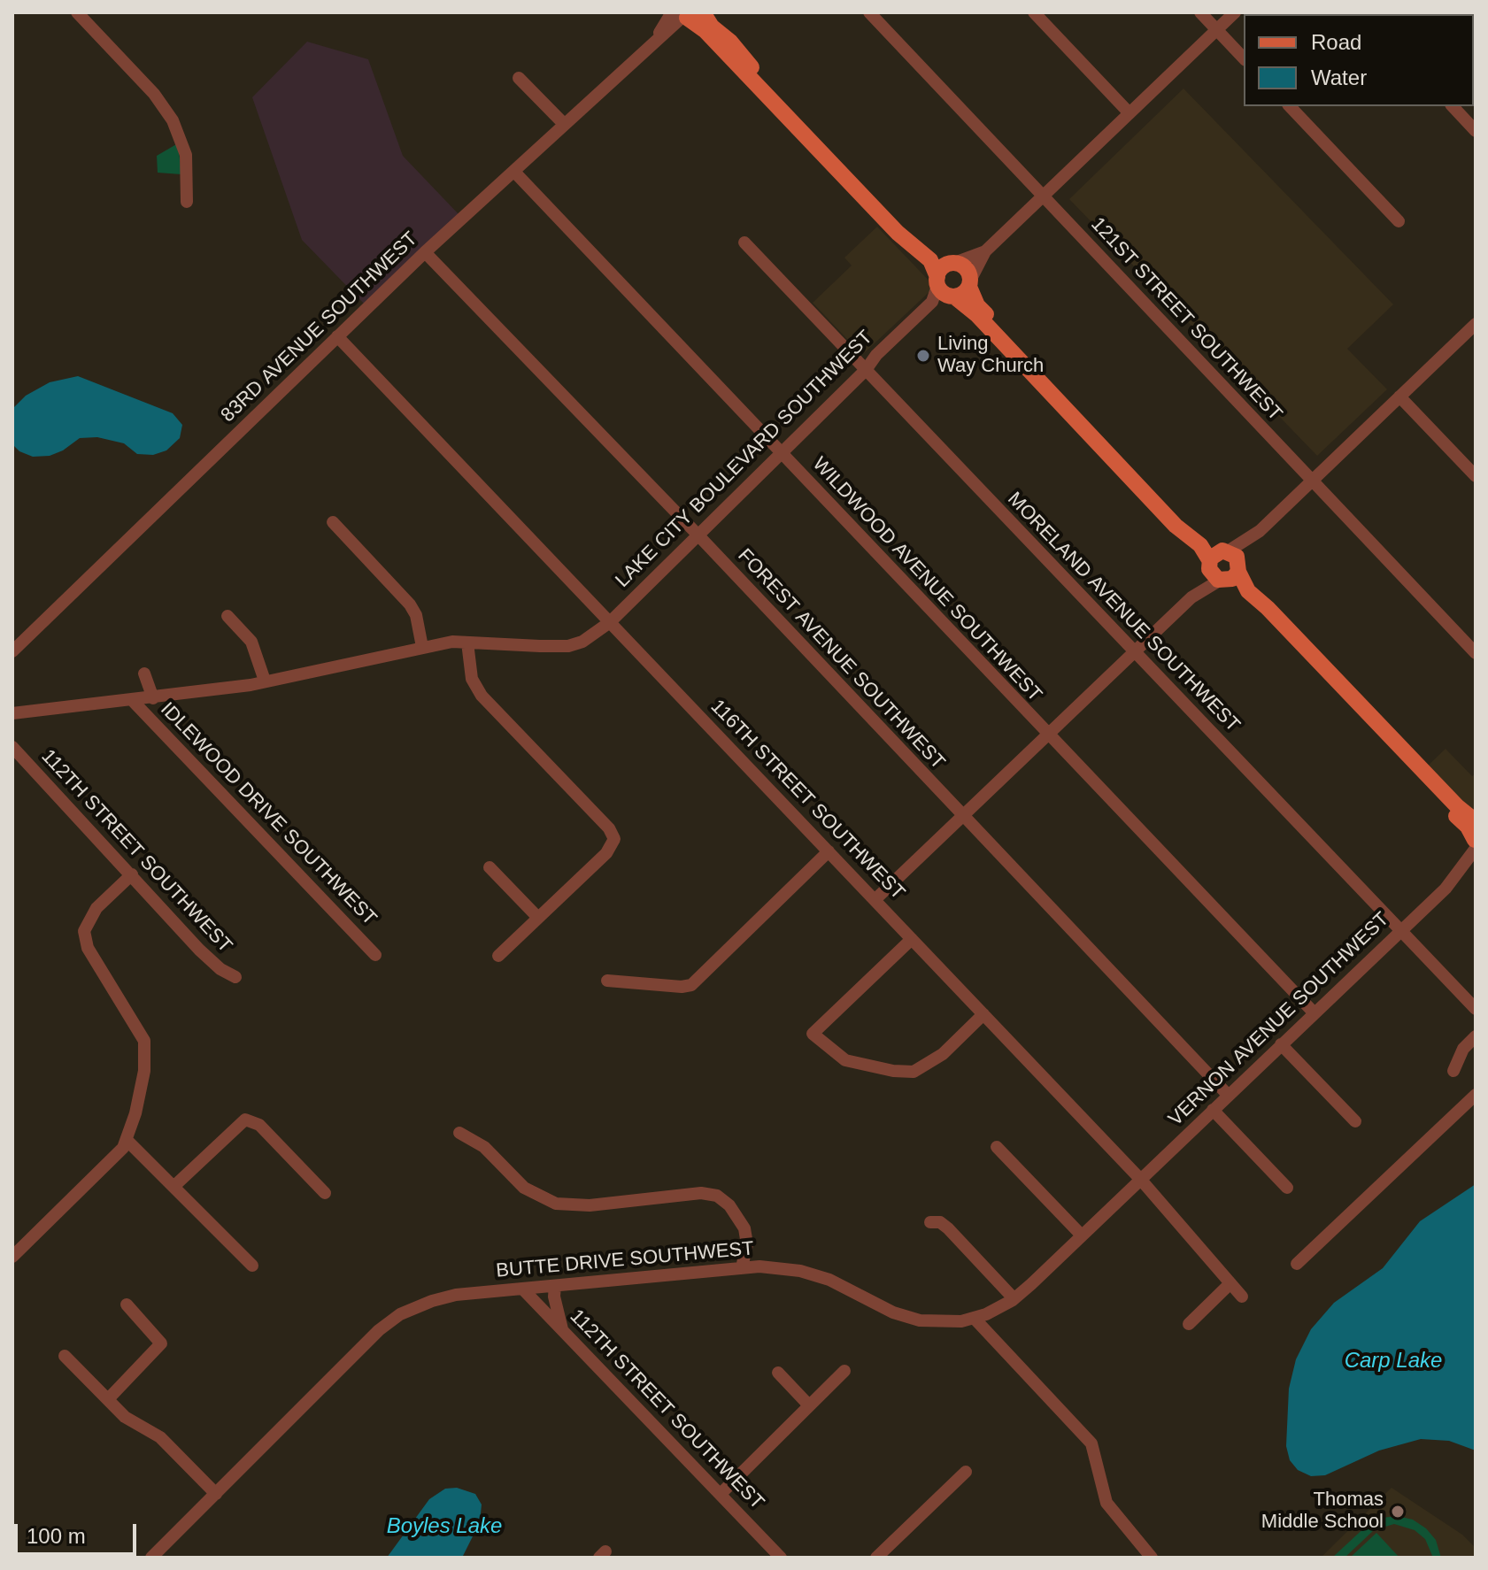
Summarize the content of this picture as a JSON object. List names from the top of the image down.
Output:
{
  "streets": {
    "street": [
      "121ST STREET SOUTHWEST",
      "83RD AVENUE SOUTHWEST",
      "LAKE CITY BOULEVARD SOUTHWEST",
      "WILDWOOD AVENUE SOUTHWEST",
      "MORELAND AVENUE SOUTHWEST",
      "FOREST AVENUE SOUTHWEST",
      "116TH STREET SOUTHWEST",
      "IDLEWOOD DRIVE SOUTHWEST",
      "112TH STREET SOUTHWEST",
      "VERNON AVENUE SOUTHWEST",
      "BUTTE DRIVE SOUTHWEST"
    ]
  },
  "crossings": [
    ["83RD AVENUE SOUTHWEST", "WILDWOOD AVENUE SOUTHWEST"],
    ["83RD AVENUE SOUTHWEST", "FOREST AVENUE SOUTHWEST"],
    ["83RD AVENUE SOUTHWEST", "116TH STREET SOUTHWEST"],
    ["LAKE CITY BOULEVARD SOUTHWEST", "WILDWOOD AVENUE SOUTHWEST"],
    ["LAKE CITY BOULEVARD SOUTHWEST", "MORELAND AVENUE SOUTHWEST"],
    ["LAKE CITY BOULEVARD SOUTHWEST", "FOREST AVENUE SOUTHWEST"],
    ["LAKE CITY BOULEVARD SOUTHWEST", "116TH STREET SOUTHWEST"],
    ["WILDWOOD AVENUE SOUTHWEST", "VERNON AVENUE SOUTHWEST"],
    ["MORELAND AVENUE SOUTHWEST", "VERNON AVENUE SOUTHWEST"],
    ["FOREST AVENUE SOUTHWEST", "VERNON AVENUE SOUTHWEST"],
    ["116TH STREET SOUTHWEST", "VERNON AVENUE SOUTHWEST"],
    ["116TH STREET SOUTHWEST", "BUTTE DRIVE SOUTHWEST"],
    ["112TH STREET SOUTHWEST", "BUTTE DRIVE SOUTHWEST"],
    ["VERNON AVENUE SOUTHWEST", "BUTTE DRIVE SOUTHWEST"]
  ],
  "water": ["Carp Lake", "Boyles Lake"],
  "places": ["Living Way Church", "Thomas Middle School"],
  "legend": ["Road", "Water"],
  "scale_bar": "100 m"
}
